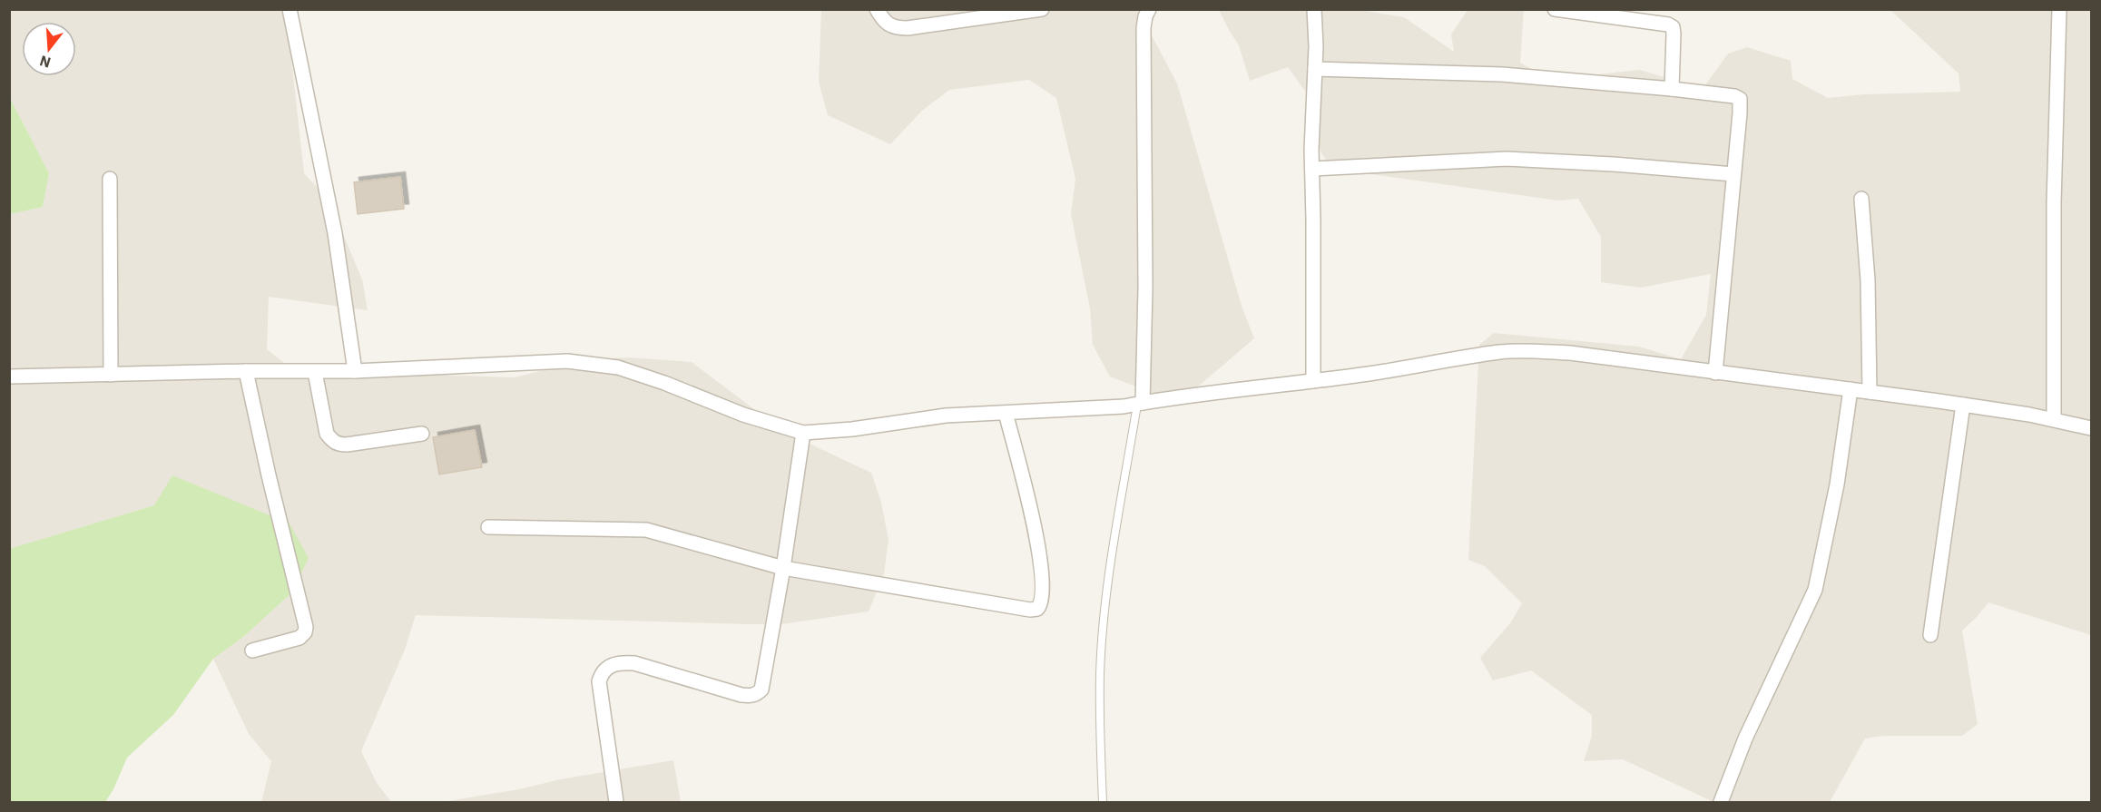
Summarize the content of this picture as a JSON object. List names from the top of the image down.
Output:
{
  "north": "bottom"
}
